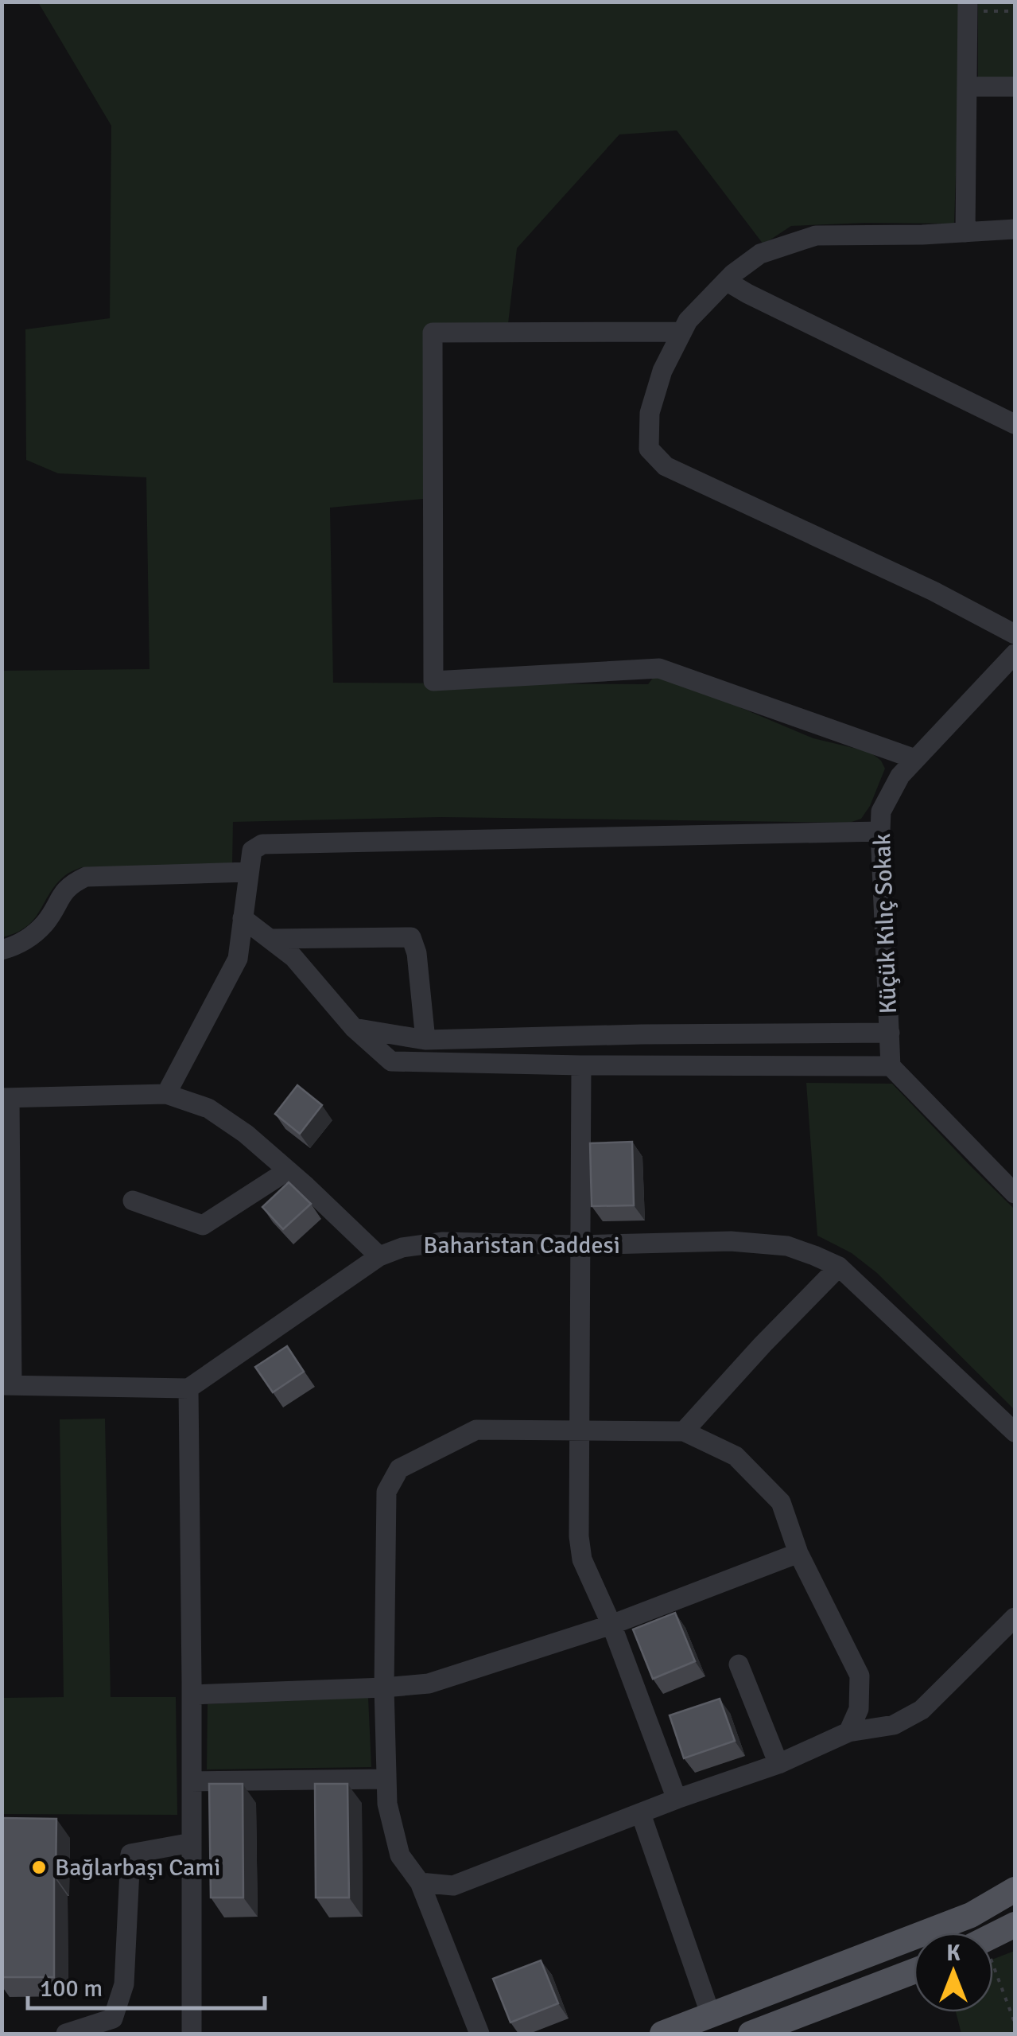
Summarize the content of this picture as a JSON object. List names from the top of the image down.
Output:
{
  "streets": {
    "street": ["Küçük Kılıç Sokak", "Baharistan Caddesi"]
  },
  "places": ["Bağlarbaşı Cami"],
  "scale_bar": "100 m",
  "north": "top"
}
